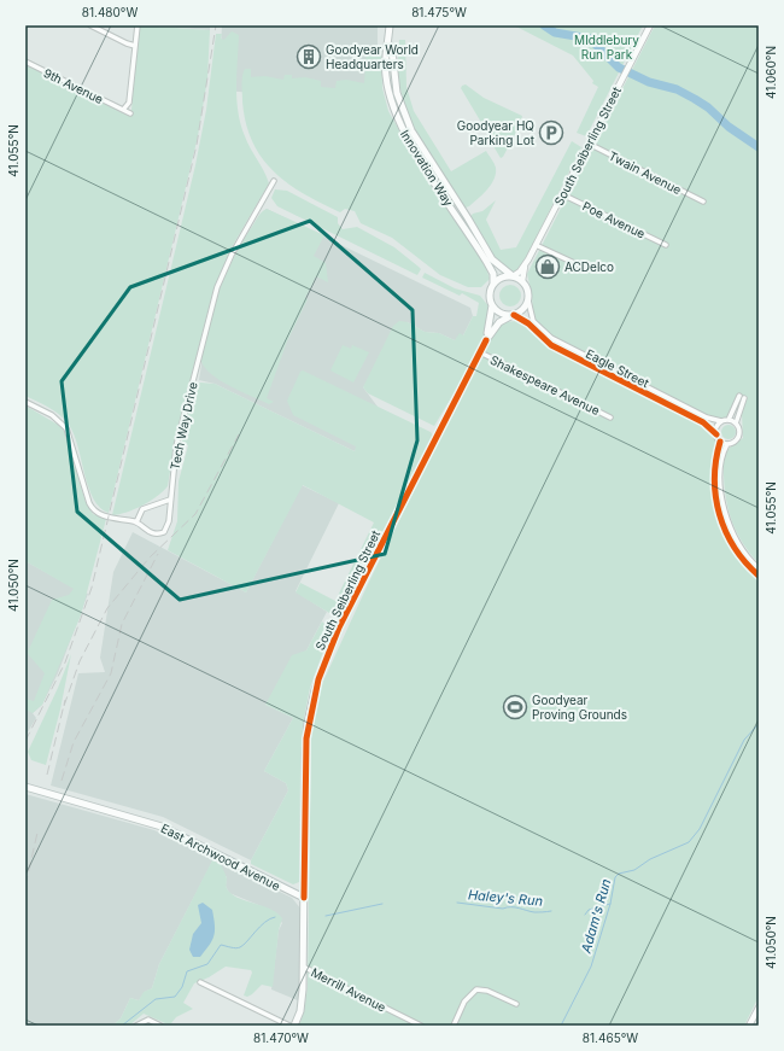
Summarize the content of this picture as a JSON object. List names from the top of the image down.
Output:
{
  "streets": {
    "main road": ["South Seiberling Street", "Innovation Way", "East Archwood Avenue"],
    "street": [
      "9th Avenue",
      "Twain Avenue",
      "Poe Avenue",
      "Eagle Street",
      "Shakespeare Avenue",
      "Tech Way Drive",
      "Merrill Avenue"
    ]
  },
  "crossings": [
    ["South Seiberling Street", "Innovation Way"],
    ["South Seiberling Street", "Twain Avenue"],
    ["South Seiberling Street", "Poe Avenue"],
    ["South Seiberling Street", "Eagle Street"],
    ["South Seiberling Street", "Shakespeare Avenue"],
    ["South Seiberling Street", "East Archwood Avenue"],
    ["South Seiberling Street", "Merrill Avenue"],
    ["Innovation Way", "Eagle Street"]
  ],
  "water": ["Haley's Run", "Adam's Run"],
  "parks": ["MIddlebury Run Park"],
  "places": {
    "building": ["Goodyear World Headquarters"],
    "parking": ["Goodyear HQ Parking Lot"],
    "shop": ["ACDelco"],
    "sports": ["Goodyear Proving Grounds"]
  },
  "coordinates": [
    "81.480°W",
    "81.475°W",
    "41.060°N",
    "41.055°N",
    "41.050°N",
    "81.470°W",
    "81.465°W"
  ]
}
